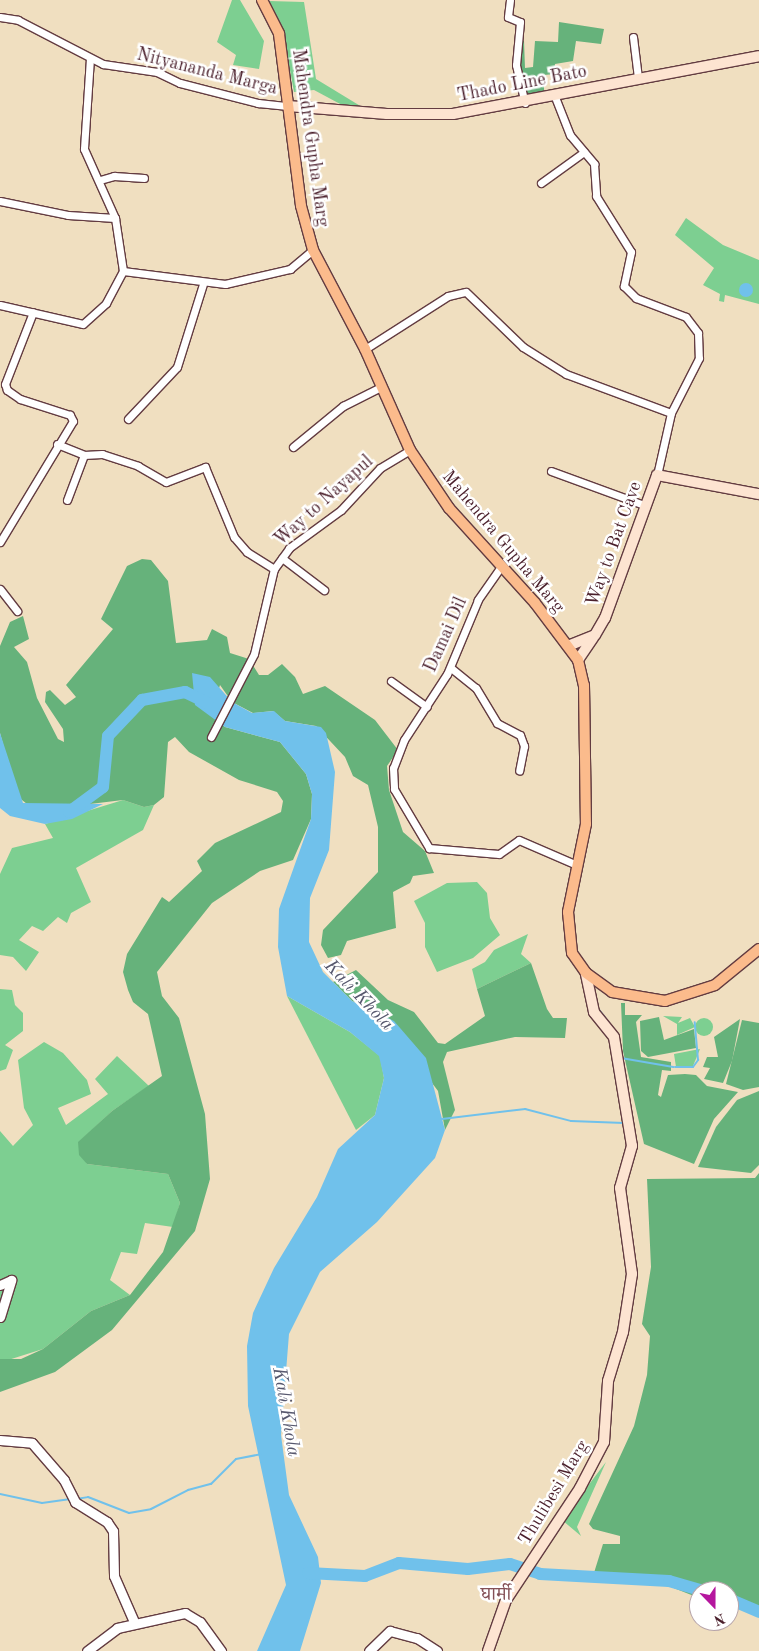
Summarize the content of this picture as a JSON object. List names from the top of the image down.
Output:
{
  "streets": {
    "main road": [
      "Thado Line Bato",
      "Mahendra Gupha Marg",
      "Way to Bat Cave",
      "Thulibesi Marg"
    ],
    "street": ["Nityananda Marga", "Way to Nayapul", "Damai Dil"]
  },
  "crossings": [
    ["Nityananda Marga", "Thado Line Bato"],
    ["Nityananda Marga", "Mahendra Gupha Marg"],
    ["Thado Line Bato", "Mahendra Gupha Marg"],
    ["Mahendra Gupha Marg", "Way to Nayapul"],
    ["Mahendra Gupha Marg", "Way to Bat Cave"],
    ["Mahendra Gupha Marg", "Damai Dil"],
    ["Mahendra Gupha Marg", "Thulibesi Marg"]
  ],
  "districts": ["घार्मी"],
  "water": ["Kali Khola"],
  "north": "bottom"
}
